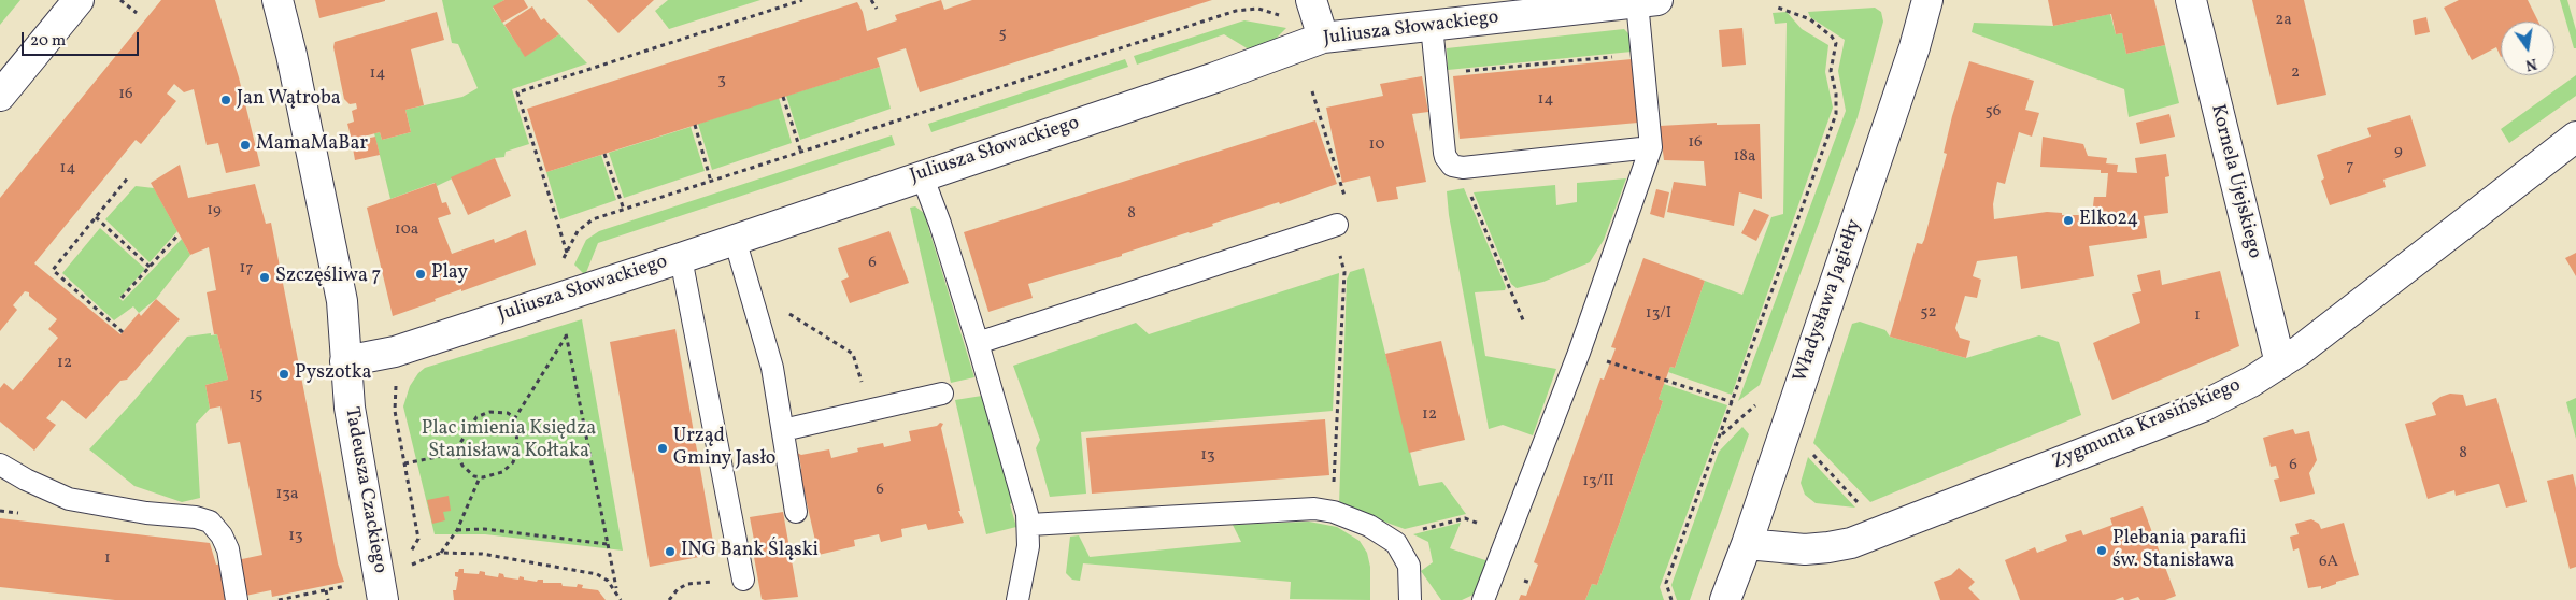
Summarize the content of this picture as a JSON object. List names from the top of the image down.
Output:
{
  "streets": {
    "street": [
      "Juliusza Słowackiego",
      "Kornela Ujejskiego",
      "Władysława Jagiełły",
      "Zygmunta Krasińskiego",
      "Tadeusza Czackiego"
    ]
  },
  "crossings": [
    ["Juliusza Słowackiego", "Tadeusza Czackiego"],
    ["Kornela Ujejskiego", "Zygmunta Krasińskiego"],
    ["Władysława Jagiełły", "Zygmunta Krasińskiego"]
  ],
  "parks": ["Plac imienia Księdza Stanisława Kołtaka"],
  "places": [
    "Jan Wątroba",
    "MamaMaBar",
    "Elko24",
    "Play",
    "Szczęśliwa 7",
    "Pyszotka",
    "Urząd Gminy Jasło",
    "Plebania parafii św. Stanisława",
    "ING Bank Śląski"
  ],
  "house_numbers": [
    "2a",
    "5",
    "2",
    "14",
    "3",
    "16",
    "14",
    "56",
    "16",
    "10",
    "9",
    "18a",
    "7",
    "14",
    "19",
    "8",
    "10a",
    "6",
    "17",
    "52",
    "13/I",
    "1",
    "12",
    "15",
    "12",
    "8",
    "13",
    "6",
    "13/II",
    "6",
    "13a",
    "13",
    "1",
    "6A"
  ],
  "scale_bar": "20 m",
  "north": "bottom"
}
